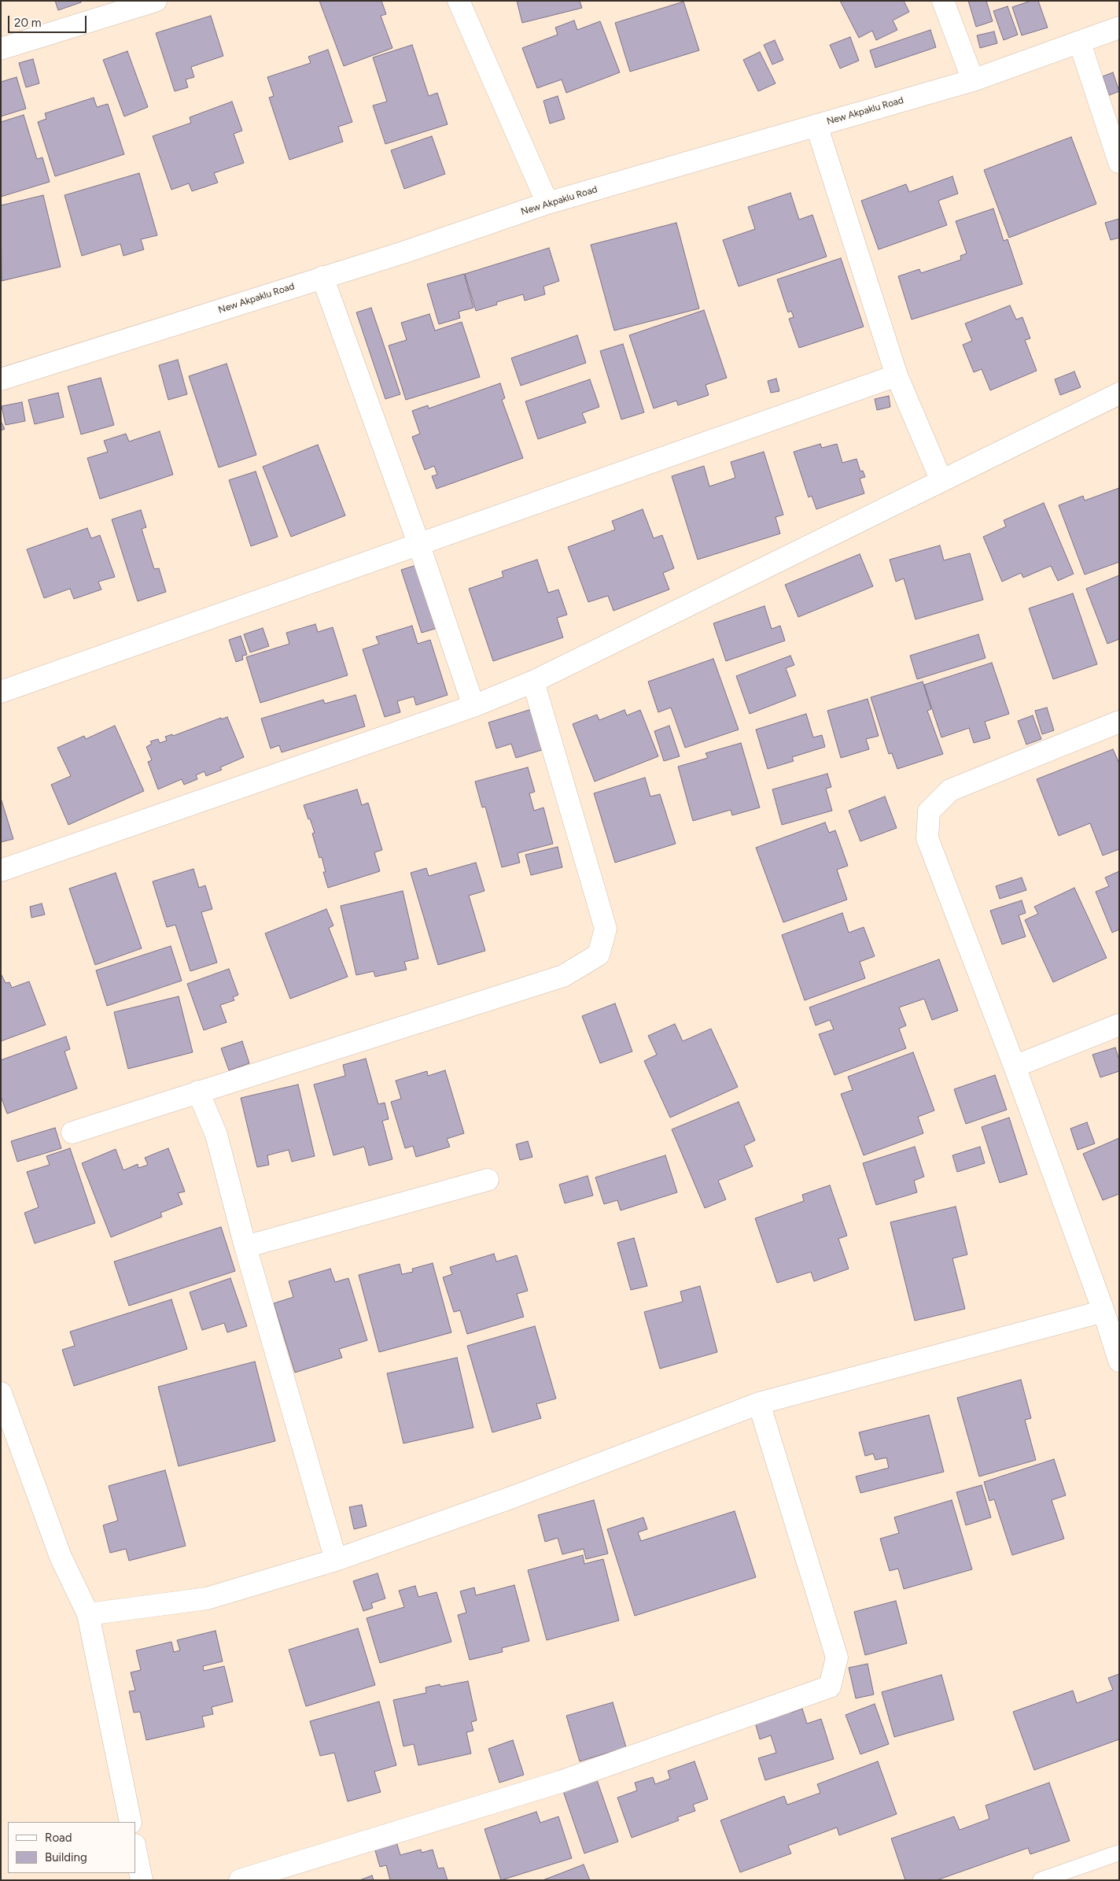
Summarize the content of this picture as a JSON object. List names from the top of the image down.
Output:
{
  "streets": {
    "street": ["New Akpaklu Road"]
  },
  "legend": ["Road", "Building"],
  "scale_bar": "20 m"
}
